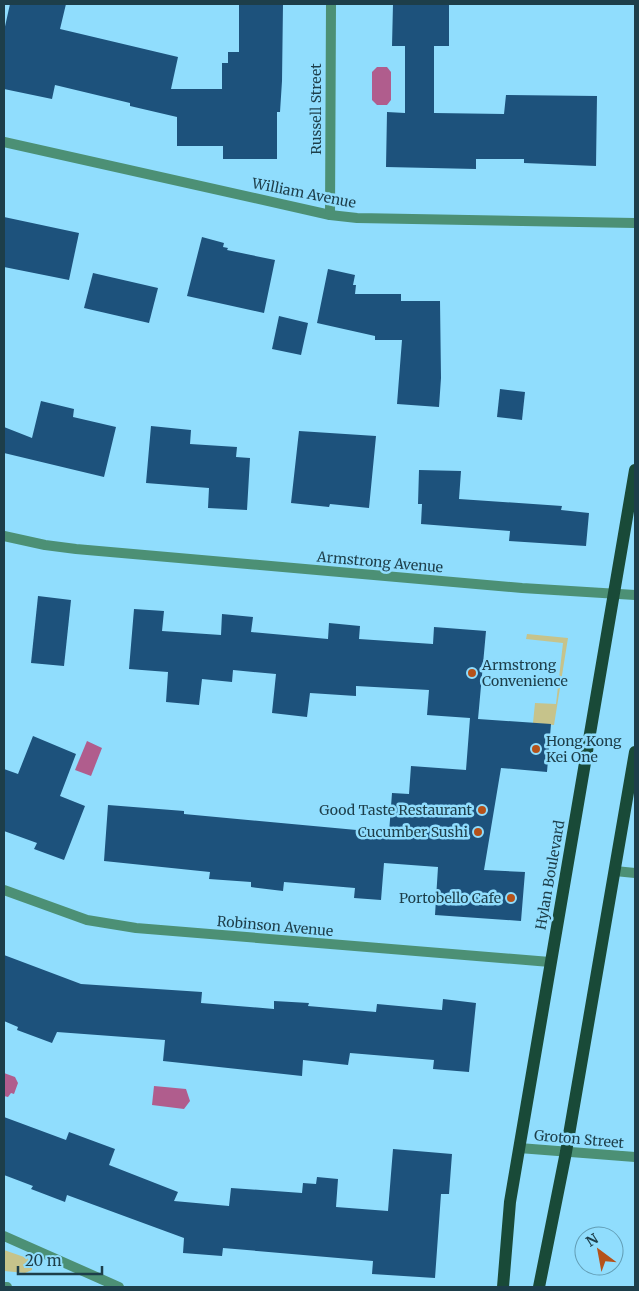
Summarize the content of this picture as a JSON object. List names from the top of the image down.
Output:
{
  "streets": {
    "main road": ["Hylan Boulevard"],
    "street": [
      "Russell Street",
      "William Avenue",
      "Armstrong Avenue",
      "Robinson Avenue",
      "Groton Street"
    ]
  },
  "crossings": [
    ["Russell Street", "William Avenue"],
    ["Armstrong Avenue", "Hylan Boulevard"],
    ["Hylan Boulevard", "Robinson Avenue"],
    ["Hylan Boulevard", "Groton Street"]
  ],
  "places": [
    "Armstrong Convenience",
    "Hong Kong Kei One",
    "Good Taste Restaurant",
    "Cucumber Sushi",
    "Portobello Cafe"
  ],
  "scale_bar": "20 m",
  "north": "top left"
}
